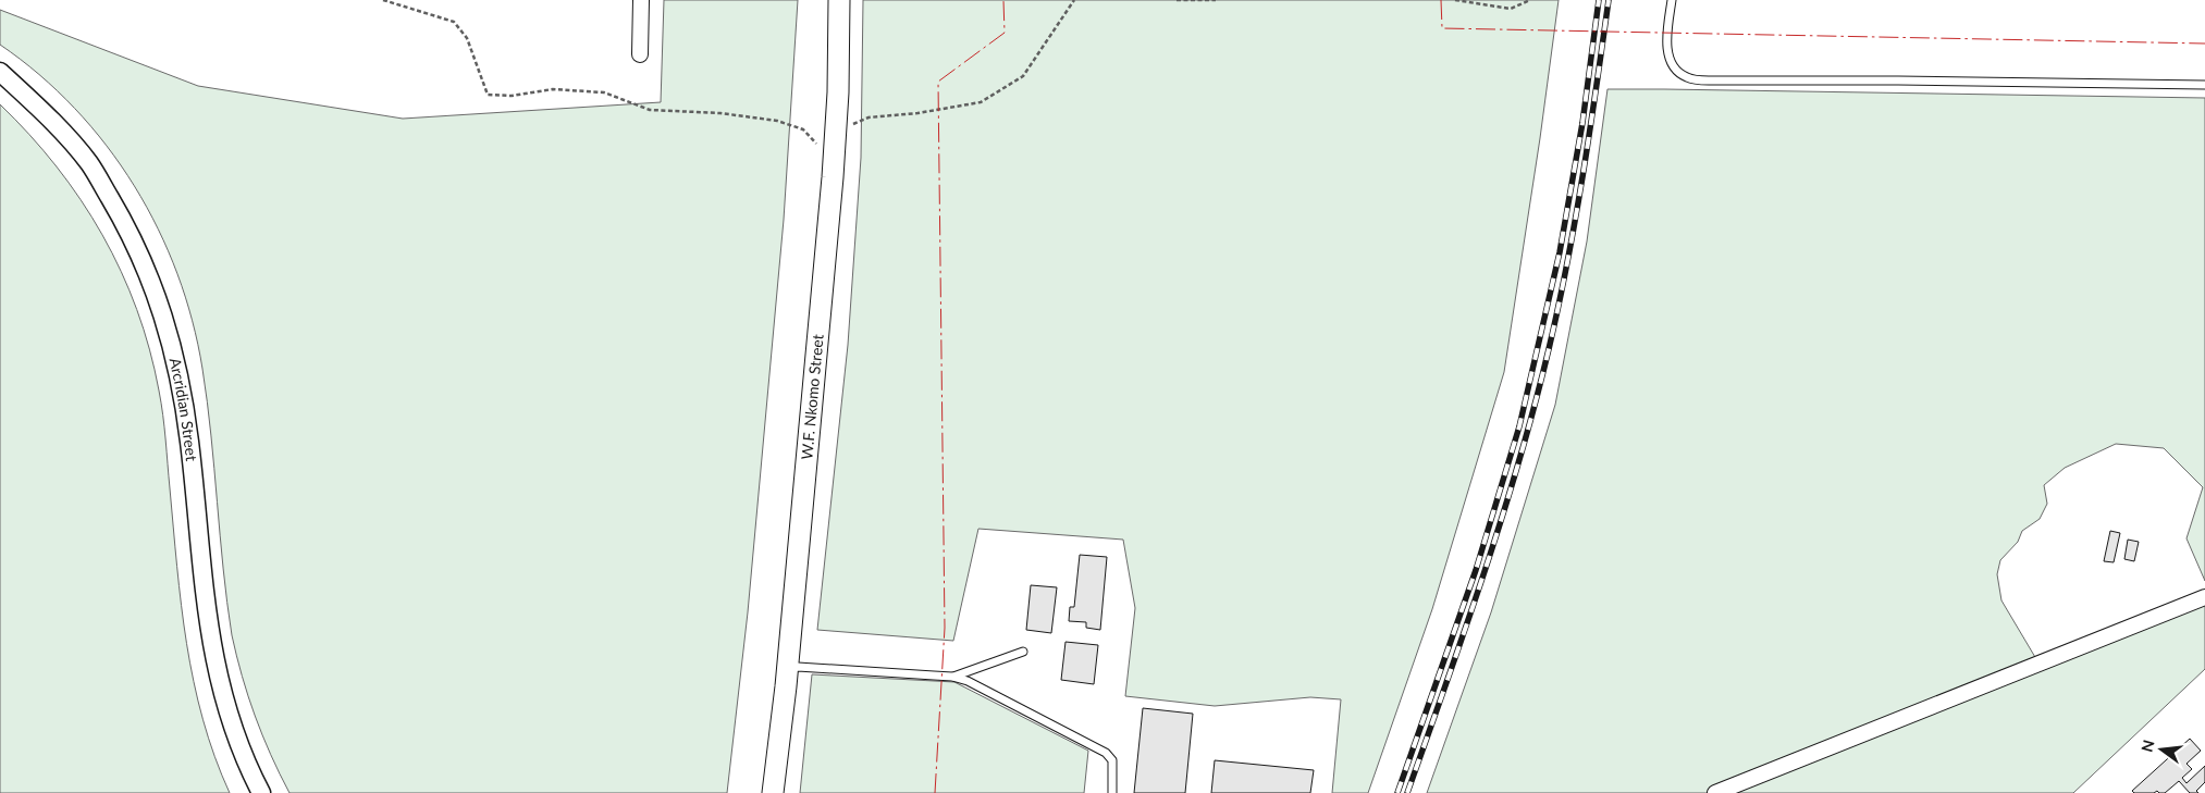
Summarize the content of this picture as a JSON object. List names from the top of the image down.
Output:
{
  "streets": {
    "main road": ["W.F. Nkomo Street"],
    "street": ["Arcridian Street"]
  },
  "north": "left"
}
